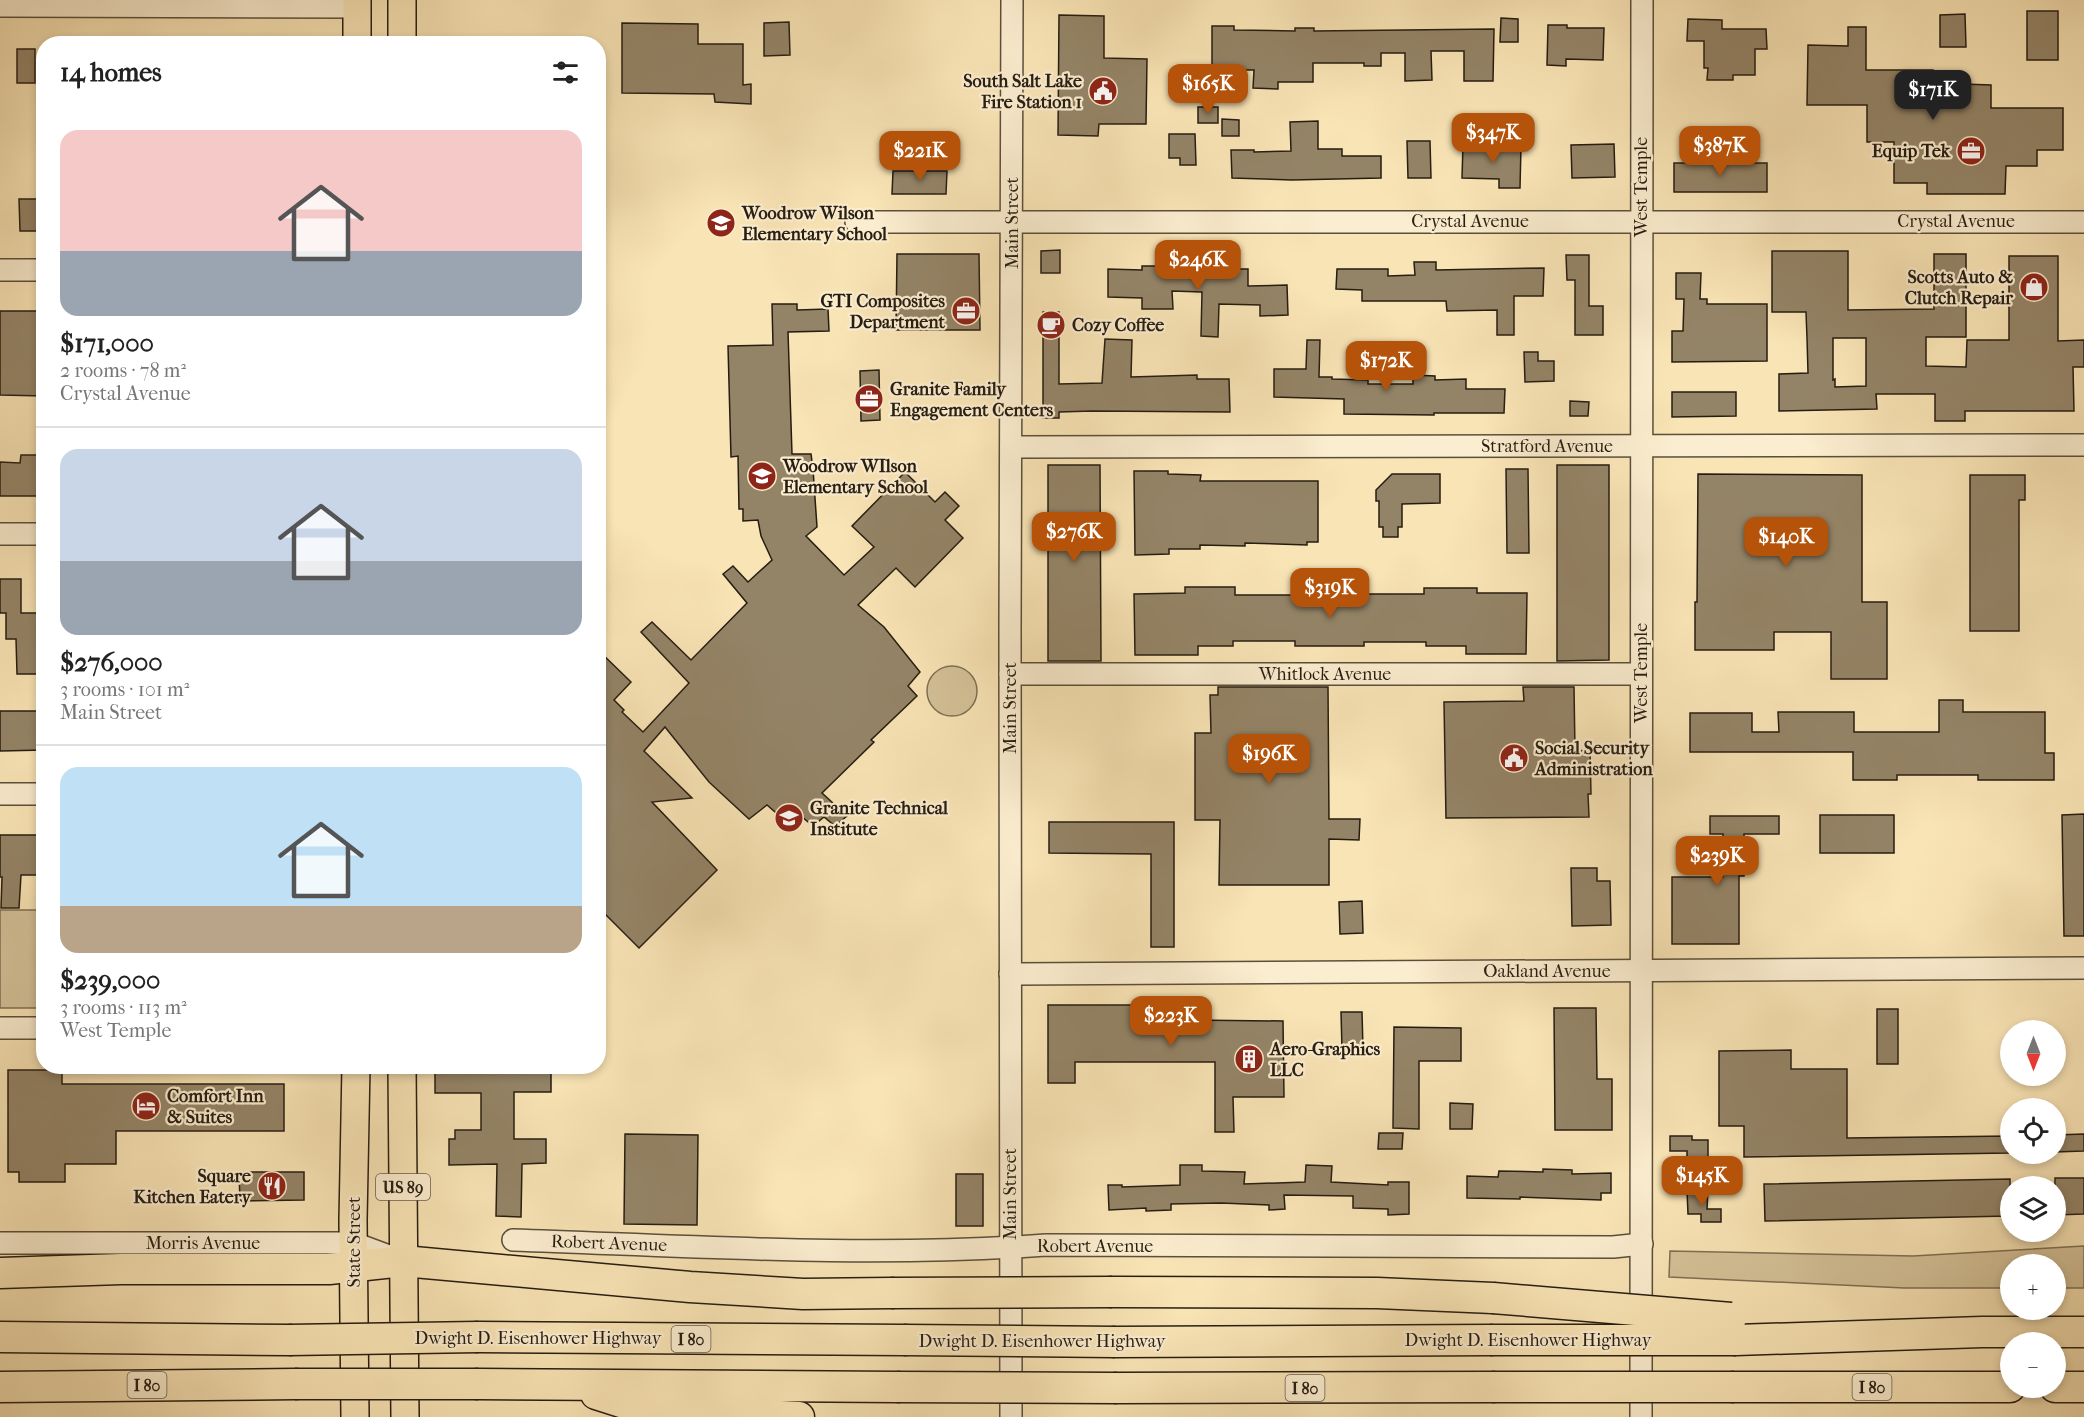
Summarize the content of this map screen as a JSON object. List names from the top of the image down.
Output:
{
  "streets": {
    "highway": ["Dwight D. Eisenhower Highway", "I 80"],
    "main road": ["US 89", "State Street"],
    "street": [
      "West Temple",
      "Crystal Avenue",
      "Main Street",
      "Stratford Avenue",
      "Whitlock Avenue",
      "Oakland Avenue",
      "Morris Avenue",
      "Robert Avenue"
    ]
  },
  "crossings": [
    ["West Temple", "Crystal Avenue"],
    ["West Temple", "Stratford Avenue"],
    ["West Temple", "Whitlock Avenue"],
    ["West Temple", "Oakland Avenue"],
    ["West Temple", "Robert Avenue"],
    ["Crystal Avenue", "Main Street"],
    ["Main Street", "Stratford Avenue"],
    ["Main Street", "Whitlock Avenue"],
    ["Main Street", "Oakland Avenue"],
    ["Main Street", "Robert Avenue"],
    ["State Street", "Morris Avenue"]
  ],
  "places": {
    "public building": ["South Salt Lake Fire Station 1", "Social Security Administration"],
    "office": ["Equip Tek", "GTI Composites Department", "Granite Family Engagement Centers"],
    "school or university": ["Woodrow Wilson Elementary School", "Woodrow WIlson Elementary School", "Granite Technical Institute"],
    "shop": ["Scotts Auto & Clutch Repair"],
    "cafe": ["Cozy Coffee"],
    "building": ["Aero-Graphics LLC"],
    "hotel": ["Comfort Inn & Suites"],
    "restaurant": ["Square Kitchen Eatery"]
  },
  "north": "bottom",
  "page": {
    "heading": "14 homes",
    "price": [
      "$165K",
      "$171K",
      "$347K",
      "$387K",
      "$221K",
      "$246K",
      "$172K",
      "$276K",
      "$140K",
      "$319K",
      "$196K",
      "$239K",
      "$223K",
      "$145K"
    ],
    "list": [
      {
        "name": "$171,000",
        "note": "2 rooms · 78 m² · Crystal Avenue"
      },
      {
        "name": "$276,000",
        "note": "3 rooms · 101 m² · Main Street"
      },
      {
        "name": "$239,000",
        "note": "3 rooms · 113 m² · West Temple"
      }
    ],
    "map_buttons": ["+", "−"]
  }
}
